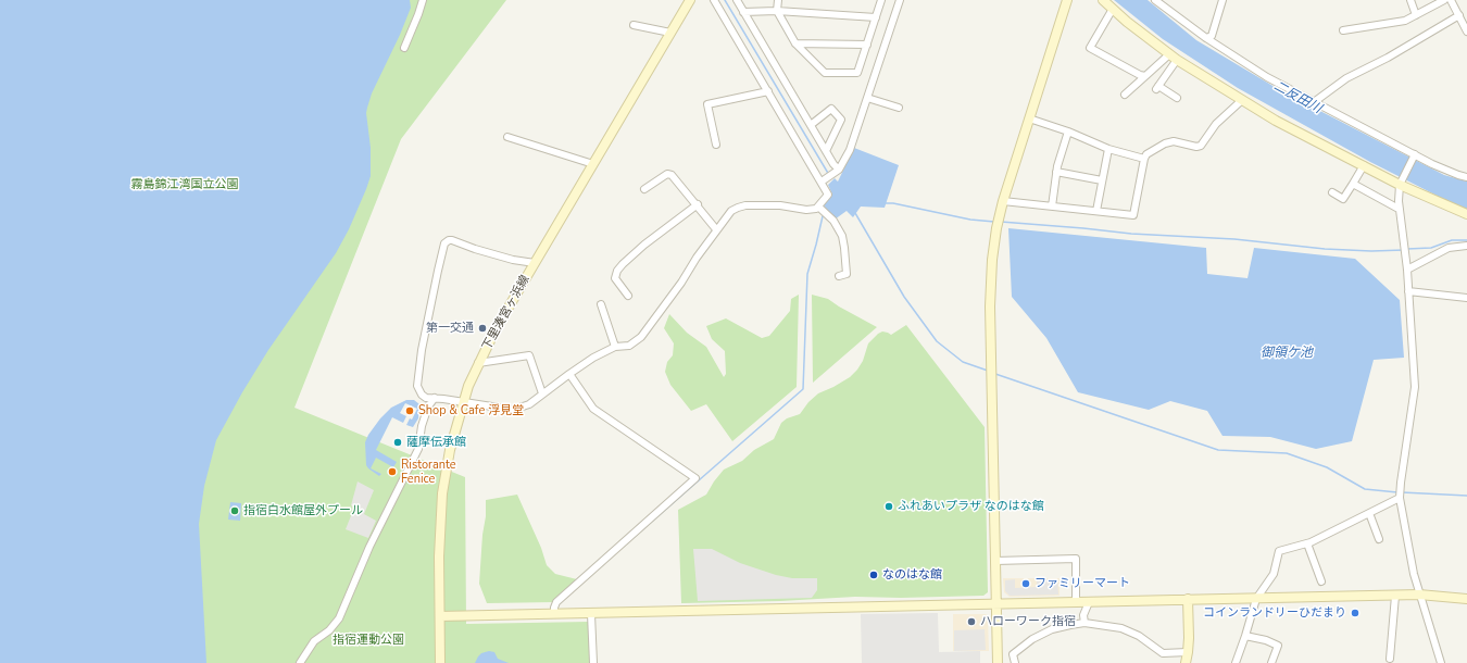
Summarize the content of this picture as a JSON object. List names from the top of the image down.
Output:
{
  "streets": {
    "street": ["下里湊宮ヶ浜線"]
  },
  "water": ["二反田川", "御領ケ池"],
  "parks": ["霧島錦江湾国立公園", "指宿運動公園"],
  "places": [
    "第一交通",
    "Shop & Cafe 浮見堂",
    "薩摩伝承館",
    "Ristorante Fenice",
    "ふれあいプラザ なのはな館",
    "指宿白水館屋外プール",
    "なのはな館",
    "ファミリーマート",
    "コインランドリーひだまり",
    "ハローワーク指宿"
  ]
}
